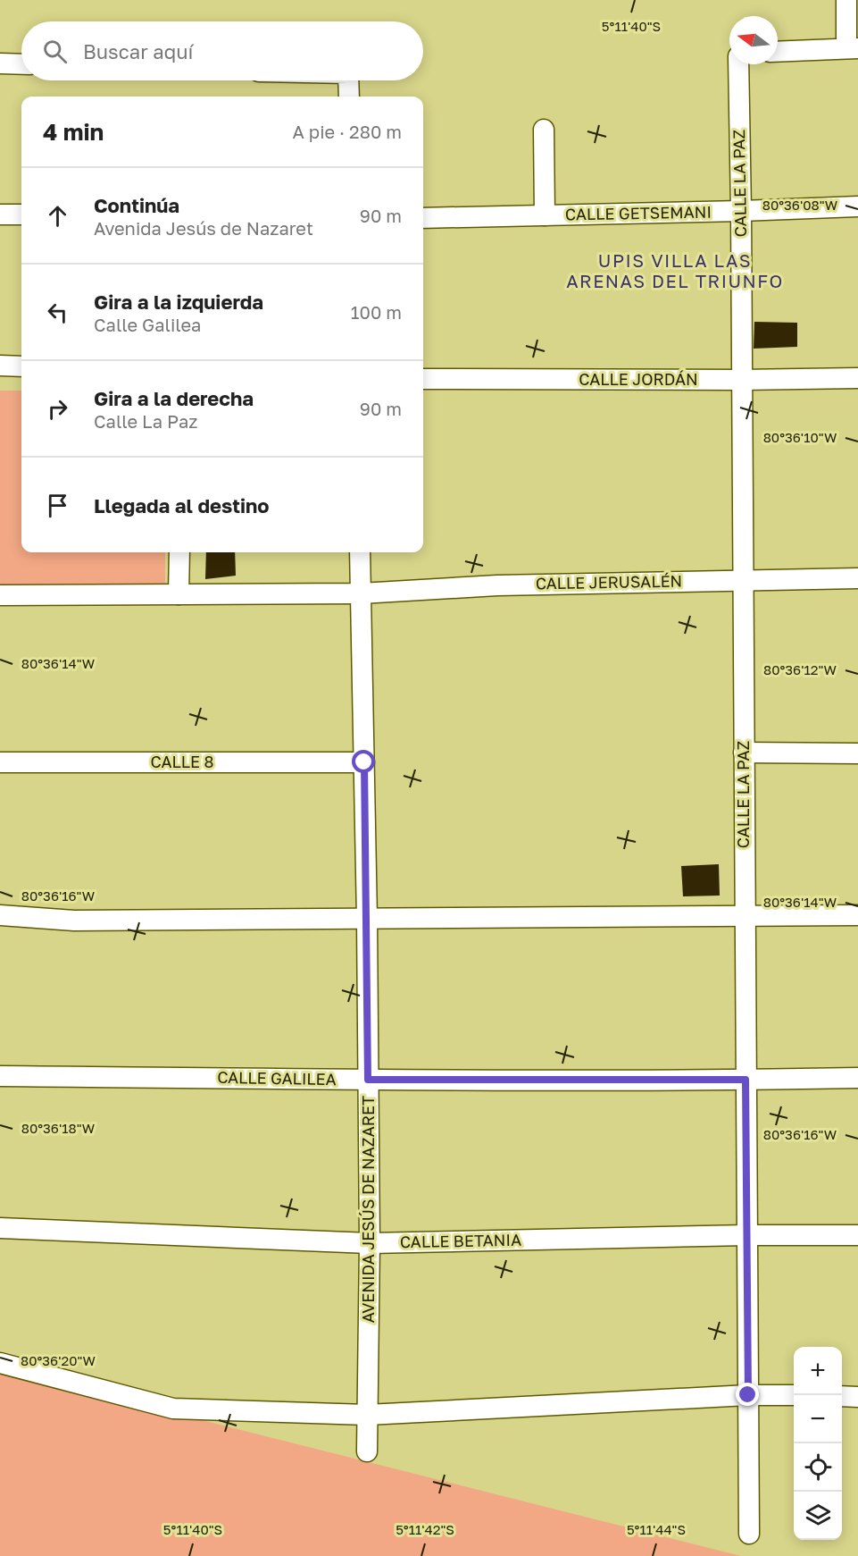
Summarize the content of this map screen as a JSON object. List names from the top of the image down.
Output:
{
  "streets": {
    "street": [
      "CALLE LA PAZ",
      "CALLE GETSEMANI",
      "CALLE JORDÁN",
      "CALLE JERUSALÉN",
      "CALLE 8",
      "CALLE GALILEA",
      "AVENIDA JESÚS DE NAZARET",
      "CALLE BETANIA"
    ]
  },
  "crossings": [
    ["CALLE LA PAZ", "CALLE GETSEMANI"],
    ["CALLE LA PAZ", "CALLE JORDÁN"],
    ["CALLE LA PAZ", "CALLE JERUSALÉN"],
    ["CALLE LA PAZ", "CALLE GALILEA"],
    ["CALLE LA PAZ", "CALLE BETANIA"],
    ["CALLE JERUSALÉN", "AVENIDA JESÚS DE NAZARET"],
    ["CALLE 8", "AVENIDA JESÚS DE NAZARET"],
    ["CALLE GALILEA", "AVENIDA JESÚS DE NAZARET"],
    ["AVENIDA JESÚS DE NAZARET", "CALLE BETANIA"]
  ],
  "districts": ["UPIS VILLA LAS ARENAS DEL TRIUNFO"],
  "north": "left",
  "page": {
    "search": "Buscar aquí",
    "heading": ["4 min", "A pie · 280 m"],
    "list": [
      ["Continúa", "Avenida Jesús de Nazaret", "90 m"],
      ["Gira a la izquierda", "Calle Galilea", "100 m"],
      ["Gira a la derecha", "Calle La Paz", "90 m"],
      "Llegada al destino"
    ],
    "map_buttons": ["+", "−"]
  },
  "coordinates": [
    "5°11'40\"S",
    "80°36'08\"W",
    "80°36'10\"W",
    "80°36'14\"W",
    "80°36'12\"W",
    "80°36'16\"W",
    "80°36'18\"W",
    "80°36'20\"W",
    "5°11'42\"S",
    "5°11'44\"S"
  ]
}
